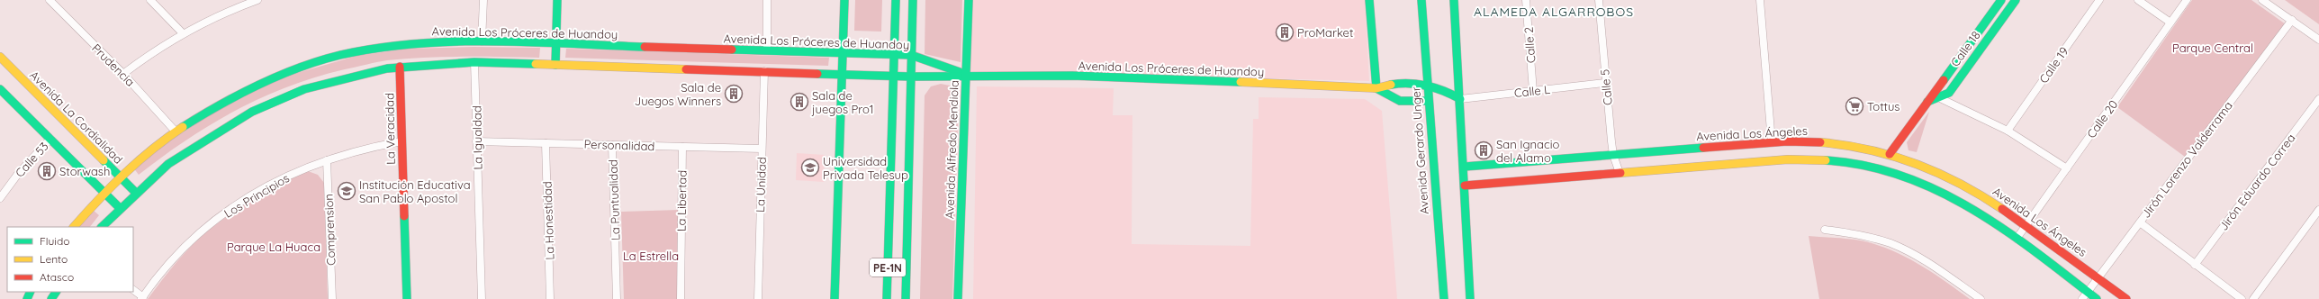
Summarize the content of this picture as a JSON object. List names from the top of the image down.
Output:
{
  "streets": {
    "main road": [
      "Avenida Los Próceres de Huandoy",
      "Calle 18",
      "Avenida La Cordialidad",
      "La Veracidad",
      "Avenida Los Ángeles",
      "Avenida Alfredo Mendiola",
      "Avenida Gerardo Unger",
      "PE-1N"
    ],
    "street": [
      "Calle 2",
      "Prudencia",
      "Calle 19",
      "Calle 5",
      "Calle L",
      "Calle 20",
      "La Igualdad",
      "Personalidad",
      "Calle 53",
      "Jirón Lorenzo Valderrama",
      "Jirón Eduardo Correa",
      "La Unidad",
      "Los Principios",
      "La Puntualidad",
      "La Libertad",
      "La Honestidad",
      "Comprension"
    ]
  },
  "crossings": [
    ["Avenida Los Próceres de Huandoy", "Prudencia"],
    ["Avenida Los Próceres de Huandoy", "Calle L"],
    ["Avenida Los Próceres de Huandoy", "Avenida La Cordialidad"],
    ["Avenida Los Próceres de Huandoy", "La Veracidad"],
    ["Avenida Los Próceres de Huandoy", "La Igualdad"],
    ["Avenida Los Próceres de Huandoy", "Avenida Alfredo Mendiola"],
    ["Avenida Los Próceres de Huandoy", "Avenida Gerardo Unger"],
    ["Avenida Los Próceres de Huandoy", "La Unidad"],
    ["Avenida Los Próceres de Huandoy", "PE-1N"],
    ["Calle 2", "Calle L"],
    ["Calle 18", "Avenida Los Ángeles"],
    ["Calle 5", "Calle L"],
    ["Calle 5", "Avenida Los Ángeles"],
    ["Calle 20", "Avenida Los Ángeles"],
    ["La Veracidad", "Los Principios"],
    ["Avenida Los Ángeles", "Jirón Lorenzo Valderrama"],
    ["La Igualdad", "Personalidad"],
    ["Personalidad", "La Unidad"],
    ["Personalidad", "La Puntualidad"],
    ["Personalidad", "La Libertad"],
    ["Personalidad", "La Honestidad"],
    ["Los Principios", "Comprension"]
  ],
  "districts": ["ALAMEDA ALGARROBOS"],
  "parks": ["Parque Central", "Parque La Huaca", "La Estrella"],
  "places": {
    "building": [
      "ProMarket",
      "Sala de Juegos Winners",
      "Sala de juegos Pro1",
      "San Ignacio del Alamo",
      "Storwash"
    ],
    "supermarket": ["Tottus"],
    "school or university": ["Universidad Privada Telesup", "Institución Educativa San Pablo Apostol"]
  },
  "legend": ["Fluido", "Lento", "Atasco"]
}
